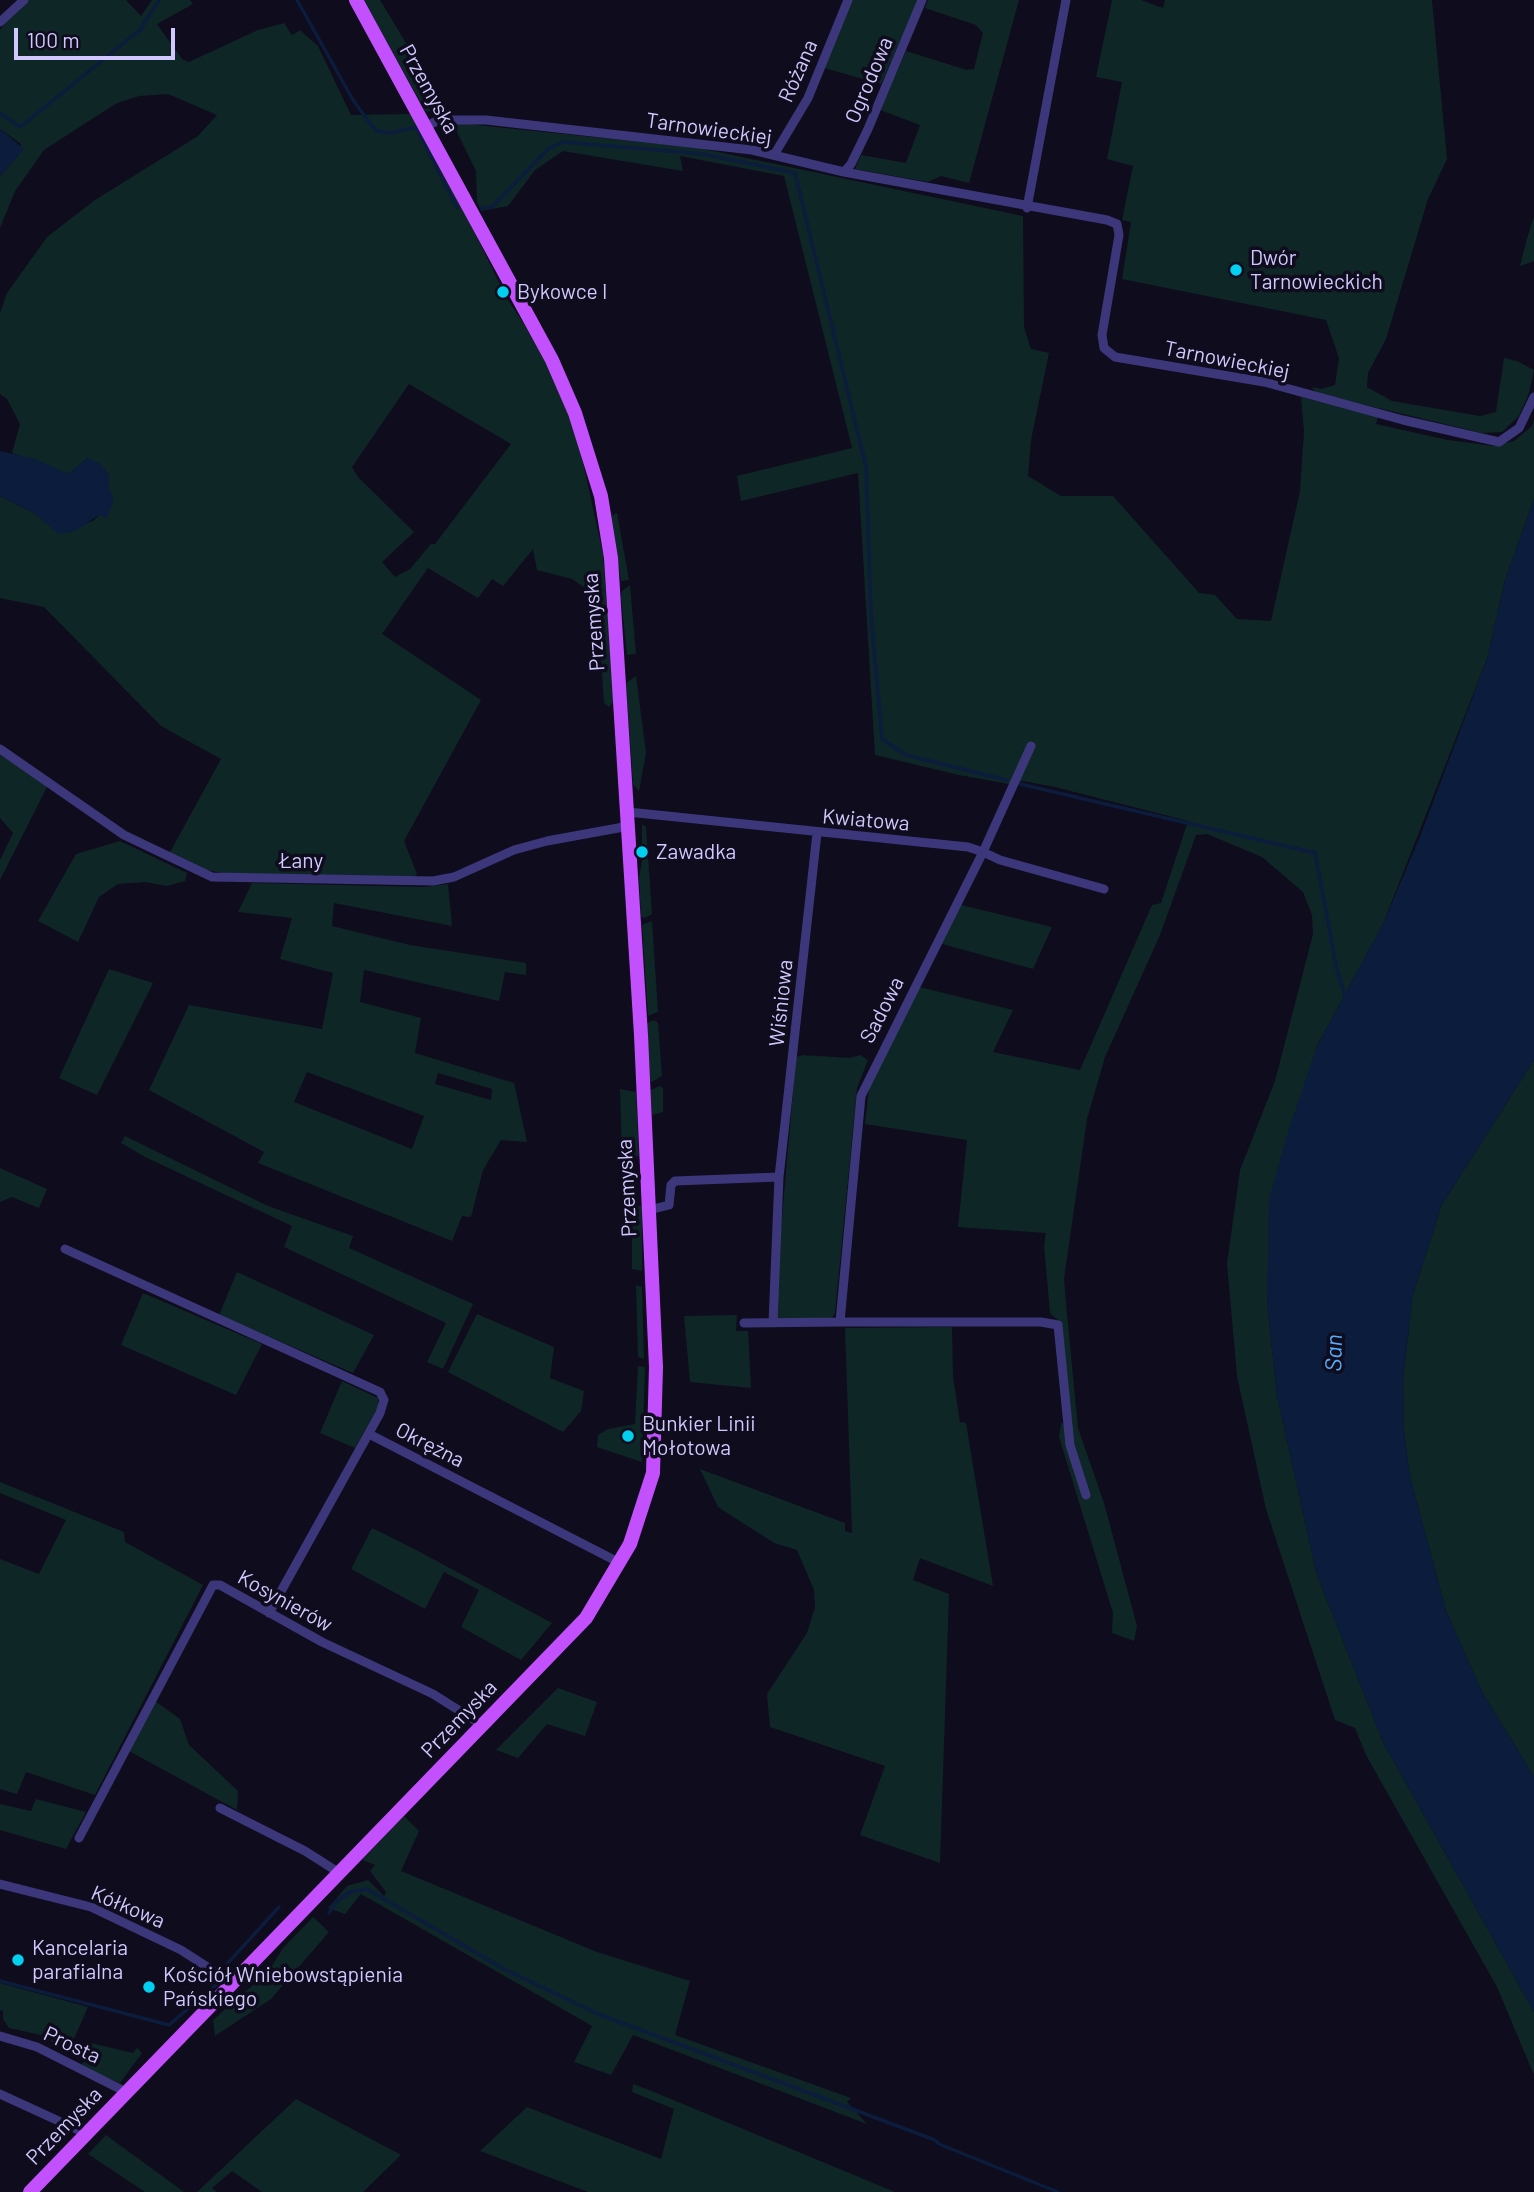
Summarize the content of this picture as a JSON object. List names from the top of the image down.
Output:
{
  "streets": {
    "main road": ["Przemyska"],
    "street": [
      "Różana",
      "Ogrodowa",
      "Tarnowieckiej",
      "Kwiatowa",
      "Łany",
      "Wiśniowa",
      "Sadowa",
      "Okrężna",
      "Kosynierów",
      "Kółkowa",
      "Prosta"
    ]
  },
  "crossings": [
    ["Różana", "Tarnowieckiej"],
    ["Ogrodowa", "Tarnowieckiej"],
    ["Przemyska", "Tarnowieckiej"],
    ["Przemyska", "Kwiatowa"],
    ["Przemyska", "Łany"],
    ["Przemyska", "Okrężna"],
    ["Przemyska", "Kosynierów"],
    ["Przemyska", "Kółkowa"],
    ["Przemyska", "Prosta"],
    ["Kwiatowa", "Łany"],
    ["Kwiatowa", "Wiśniowa"],
    ["Kwiatowa", "Sadowa"],
    ["Okrężna", "Kosynierów"]
  ],
  "water": ["San"],
  "places": [
    "Dwór Tarnowieckich",
    "Bykowce I",
    "Zawadka",
    "Bunkier Linii Mołotowa",
    "Kancelaria parafialna",
    "Kościół Wniebowstąpienia Pańskiego"
  ],
  "scale_bar": "100 m"
}
